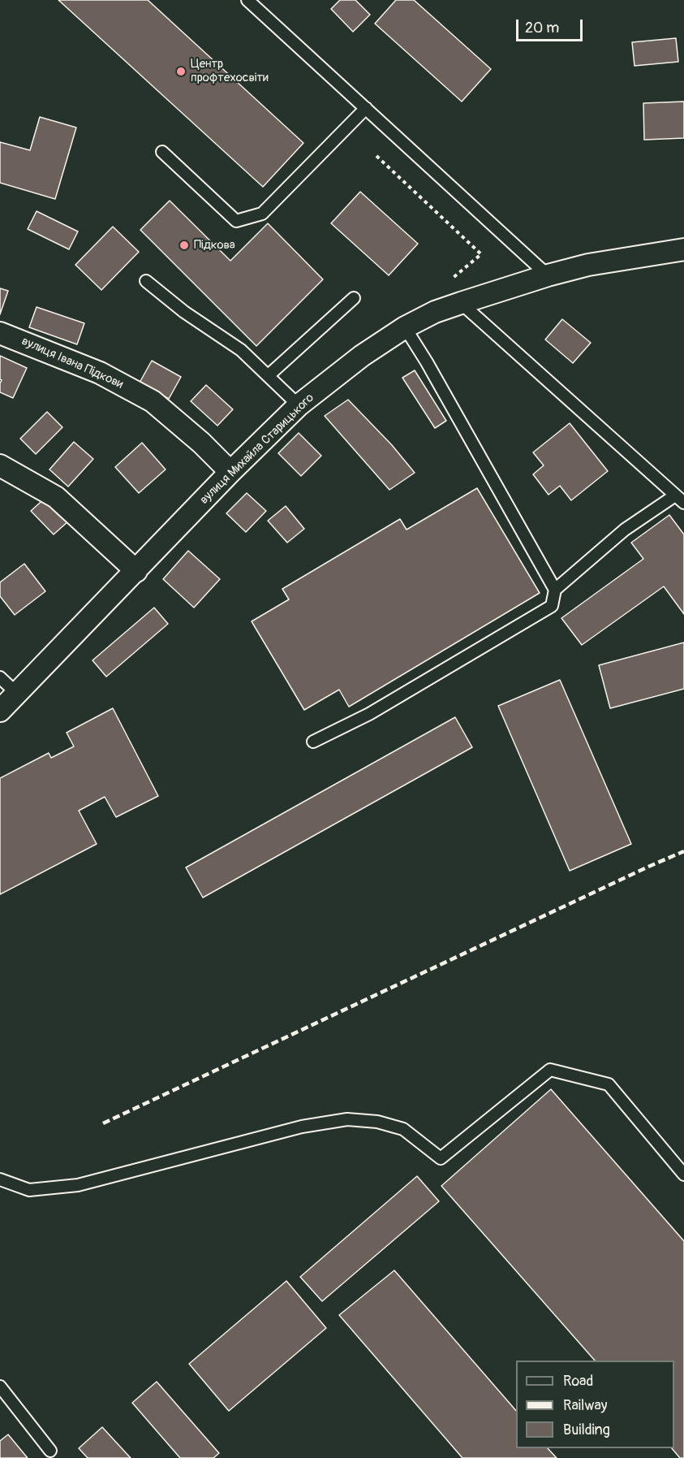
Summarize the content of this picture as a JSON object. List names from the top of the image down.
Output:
{
  "streets": {
    "street": ["вулиця Івана Підкови", "вулиця Михайла Старицького"]
  },
  "crossings": [
    ["вулиця Івана Підкови", "вулиця Михайла Старицького"]
  ],
  "places": ["Центр профтехосвіти", "Підкова"],
  "legend": ["Road", "Railway", "Building"],
  "scale_bar": "20 m"
}
